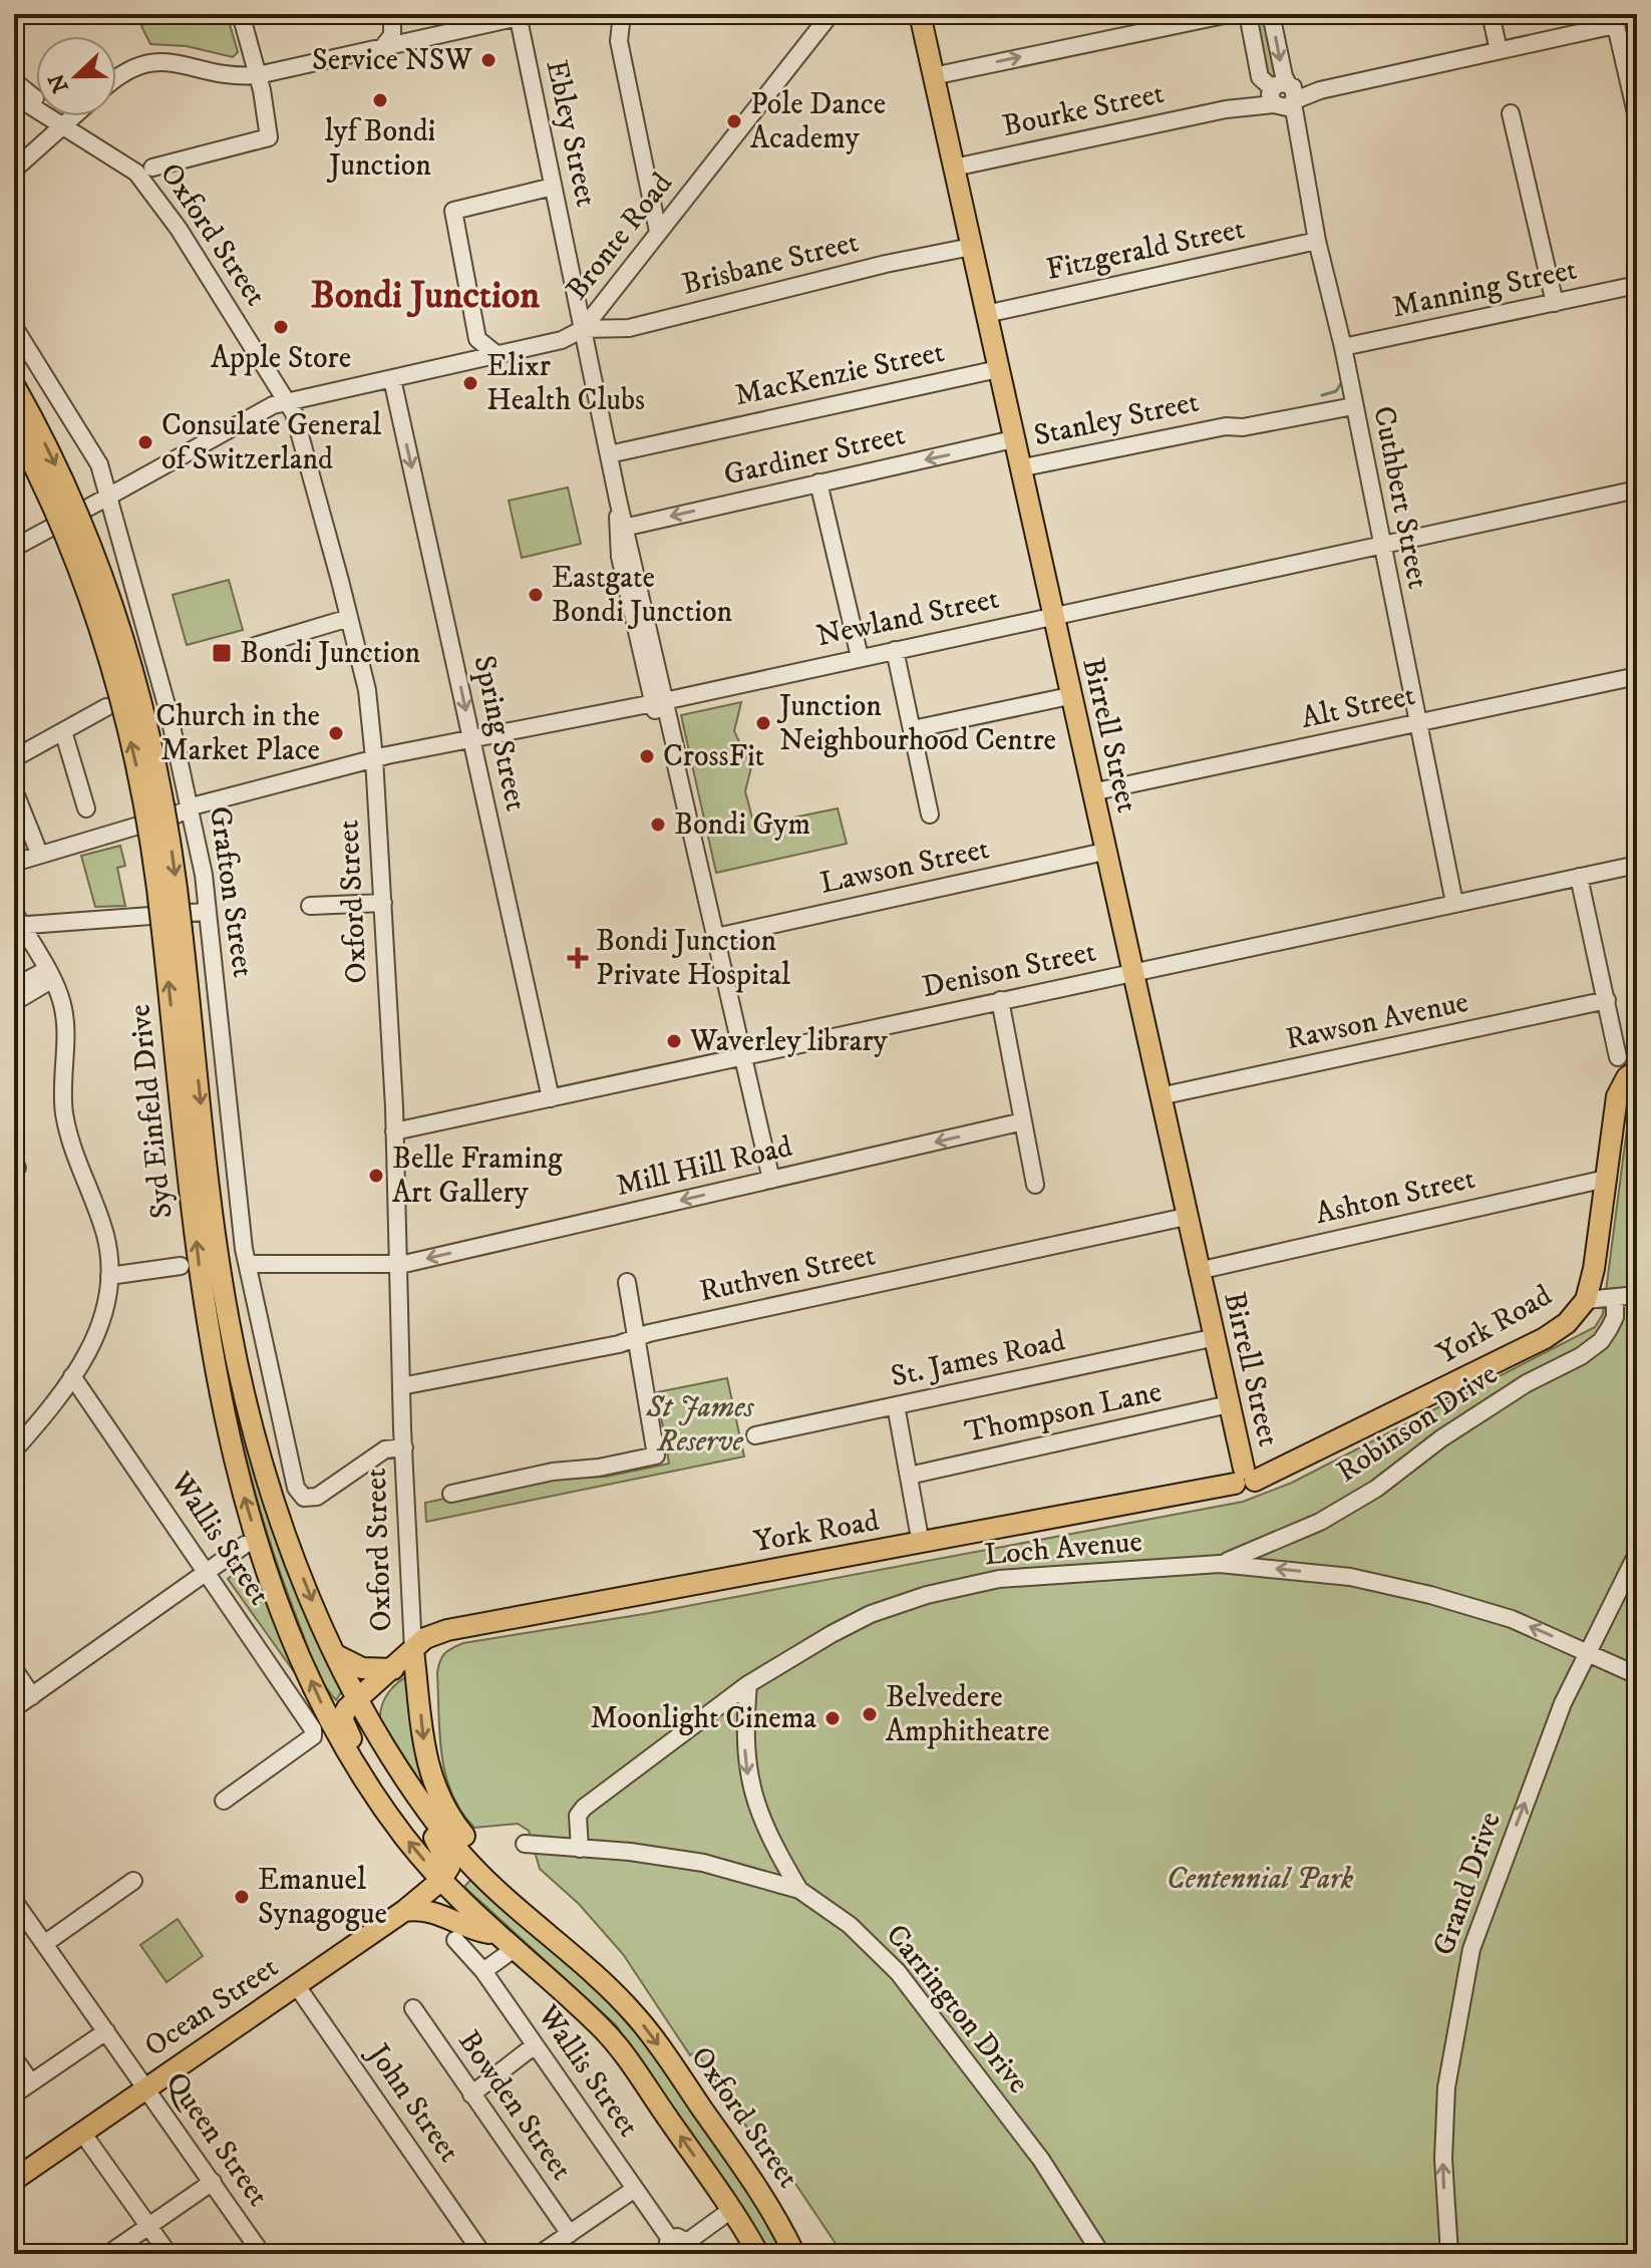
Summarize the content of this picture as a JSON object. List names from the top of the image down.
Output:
{
  "streets": {
    "main road": [
      "Oxford Street",
      "Birrell Street",
      "Syd Einfeld Drive",
      "York Road",
      "Ocean Street"
    ],
    "street": [
      "Bourke Street",
      "Ebley Street",
      "Bronte Road",
      "Fitzgerald Street",
      "Brisbane Street",
      "Manning Street",
      "MacKenzie Street",
      "Stanley Street",
      "Gardiner Street",
      "Cuthbert Street",
      "Newland Street",
      "Alt Street",
      "Spring Street",
      "Lawson Street",
      "Grafton Street",
      "Denison Street",
      "Rawson Avenue",
      "Mill Hill Road",
      "Ashton Street",
      "Ruthven Street",
      "St. James Road",
      "Thompson Lane",
      "Robinson Drive",
      "Wallis Street",
      "Loch Avenue",
      "Grand Drive",
      "Carrington Drive",
      "John Street",
      "Bowden Street",
      "Queen Street"
    ]
  },
  "crossings": [
    ["Bourke Street", "Cuthbert Street"],
    ["Bourke Street", "Birrell Street"],
    ["Ebley Street", "Bronte Road"],
    ["Ebley Street", "Brisbane Street"],
    ["Ebley Street", "MacKenzie Street"],
    ["Ebley Street", "Gardiner Street"],
    ["Ebley Street", "Newland Street"],
    ["Ebley Street", "Lawson Street"],
    ["Ebley Street", "Denison Street"],
    ["Ebley Street", "Mill Hill Road"],
    ["Oxford Street", "Bronte Road"],
    ["Oxford Street", "Newland Street"],
    ["Oxford Street", "Grafton Street"],
    ["Oxford Street", "Denison Street"],
    ["Oxford Street", "Syd Einfeld Drive"],
    ["Oxford Street", "Mill Hill Road"],
    ["Oxford Street", "Ruthven Street"],
    ["Oxford Street", "York Road"],
    ["Oxford Street", "Ocean Street"],
    ["Bronte Road", "Brisbane Street"],
    ["Bronte Road", "Spring Street"],
    ["Bronte Road", "Grafton Street"],
    ["Fitzgerald Street", "Cuthbert Street"],
    ["Fitzgerald Street", "Birrell Street"],
    ["Brisbane Street", "Birrell Street"],
    ["Manning Street", "Cuthbert Street"],
    ["MacKenzie Street", "Birrell Street"],
    ["Stanley Street", "Cuthbert Street"],
    ["Stanley Street", "Birrell Street"],
    ["Gardiner Street", "Birrell Street"],
    ["Cuthbert Street", "Newland Street"],
    ["Cuthbert Street", "Alt Street"],
    ["Cuthbert Street", "Denison Street"],
    ["Newland Street", "Spring Street"],
    ["Newland Street", "Birrell Street"],
    ["Newland Street", "Grafton Street"],
    ["Alt Street", "Birrell Street"],
    ["Spring Street", "Denison Street"],
    ["Birrell Street", "Lawson Street"],
    ["Birrell Street", "Denison Street"],
    ["Birrell Street", "Rawson Avenue"],
    ["Birrell Street", "Ashton Street"],
    ["Birrell Street", "Ruthven Street"],
    ["Birrell Street", "York Road"],
    ["Birrell Street", "St. James Road"],
    ["Birrell Street", "Thompson Lane"],
    ["Grafton Street", "Mill Hill Road"],
    ["Ashton Street", "York Road"],
    ["Robinson Drive", "Loch Avenue"],
    ["Loch Avenue", "Grand Drive"],
    ["Loch Avenue", "Carrington Drive"],
    ["Ocean Street", "John Street"],
    ["Ocean Street", "Queen Street"]
  ],
  "one_way": [
    "Gardiner Street",
    "Spring Street",
    "Mill Hill Road",
    "Grand Drive"
  ],
  "districts": ["Bondi Junction"],
  "parks": ["St James Reserve", "Centennial Park"],
  "places": {
    "other": [
      "Service NSW",
      "lyf Bondi Junction",
      "Pole Dance Academy",
      "Apple Store",
      "Elixr Health Clubs",
      "Consulate General of Switzerland",
      "Eastgate Bondi Junction",
      "Junction Neighbourhood Centre",
      "Church in the Market Place",
      "CrossFit",
      "Bondi Gym",
      "Waverley library",
      "Belle Framing Art Gallery",
      "Belvedere Amphitheatre",
      "Moonlight Cinema",
      "Emanuel Synagogue"
    ],
    "transit": ["Bondi Junction"],
    "health": ["Bondi Junction Private Hospital"]
  },
  "north": "left"
}
